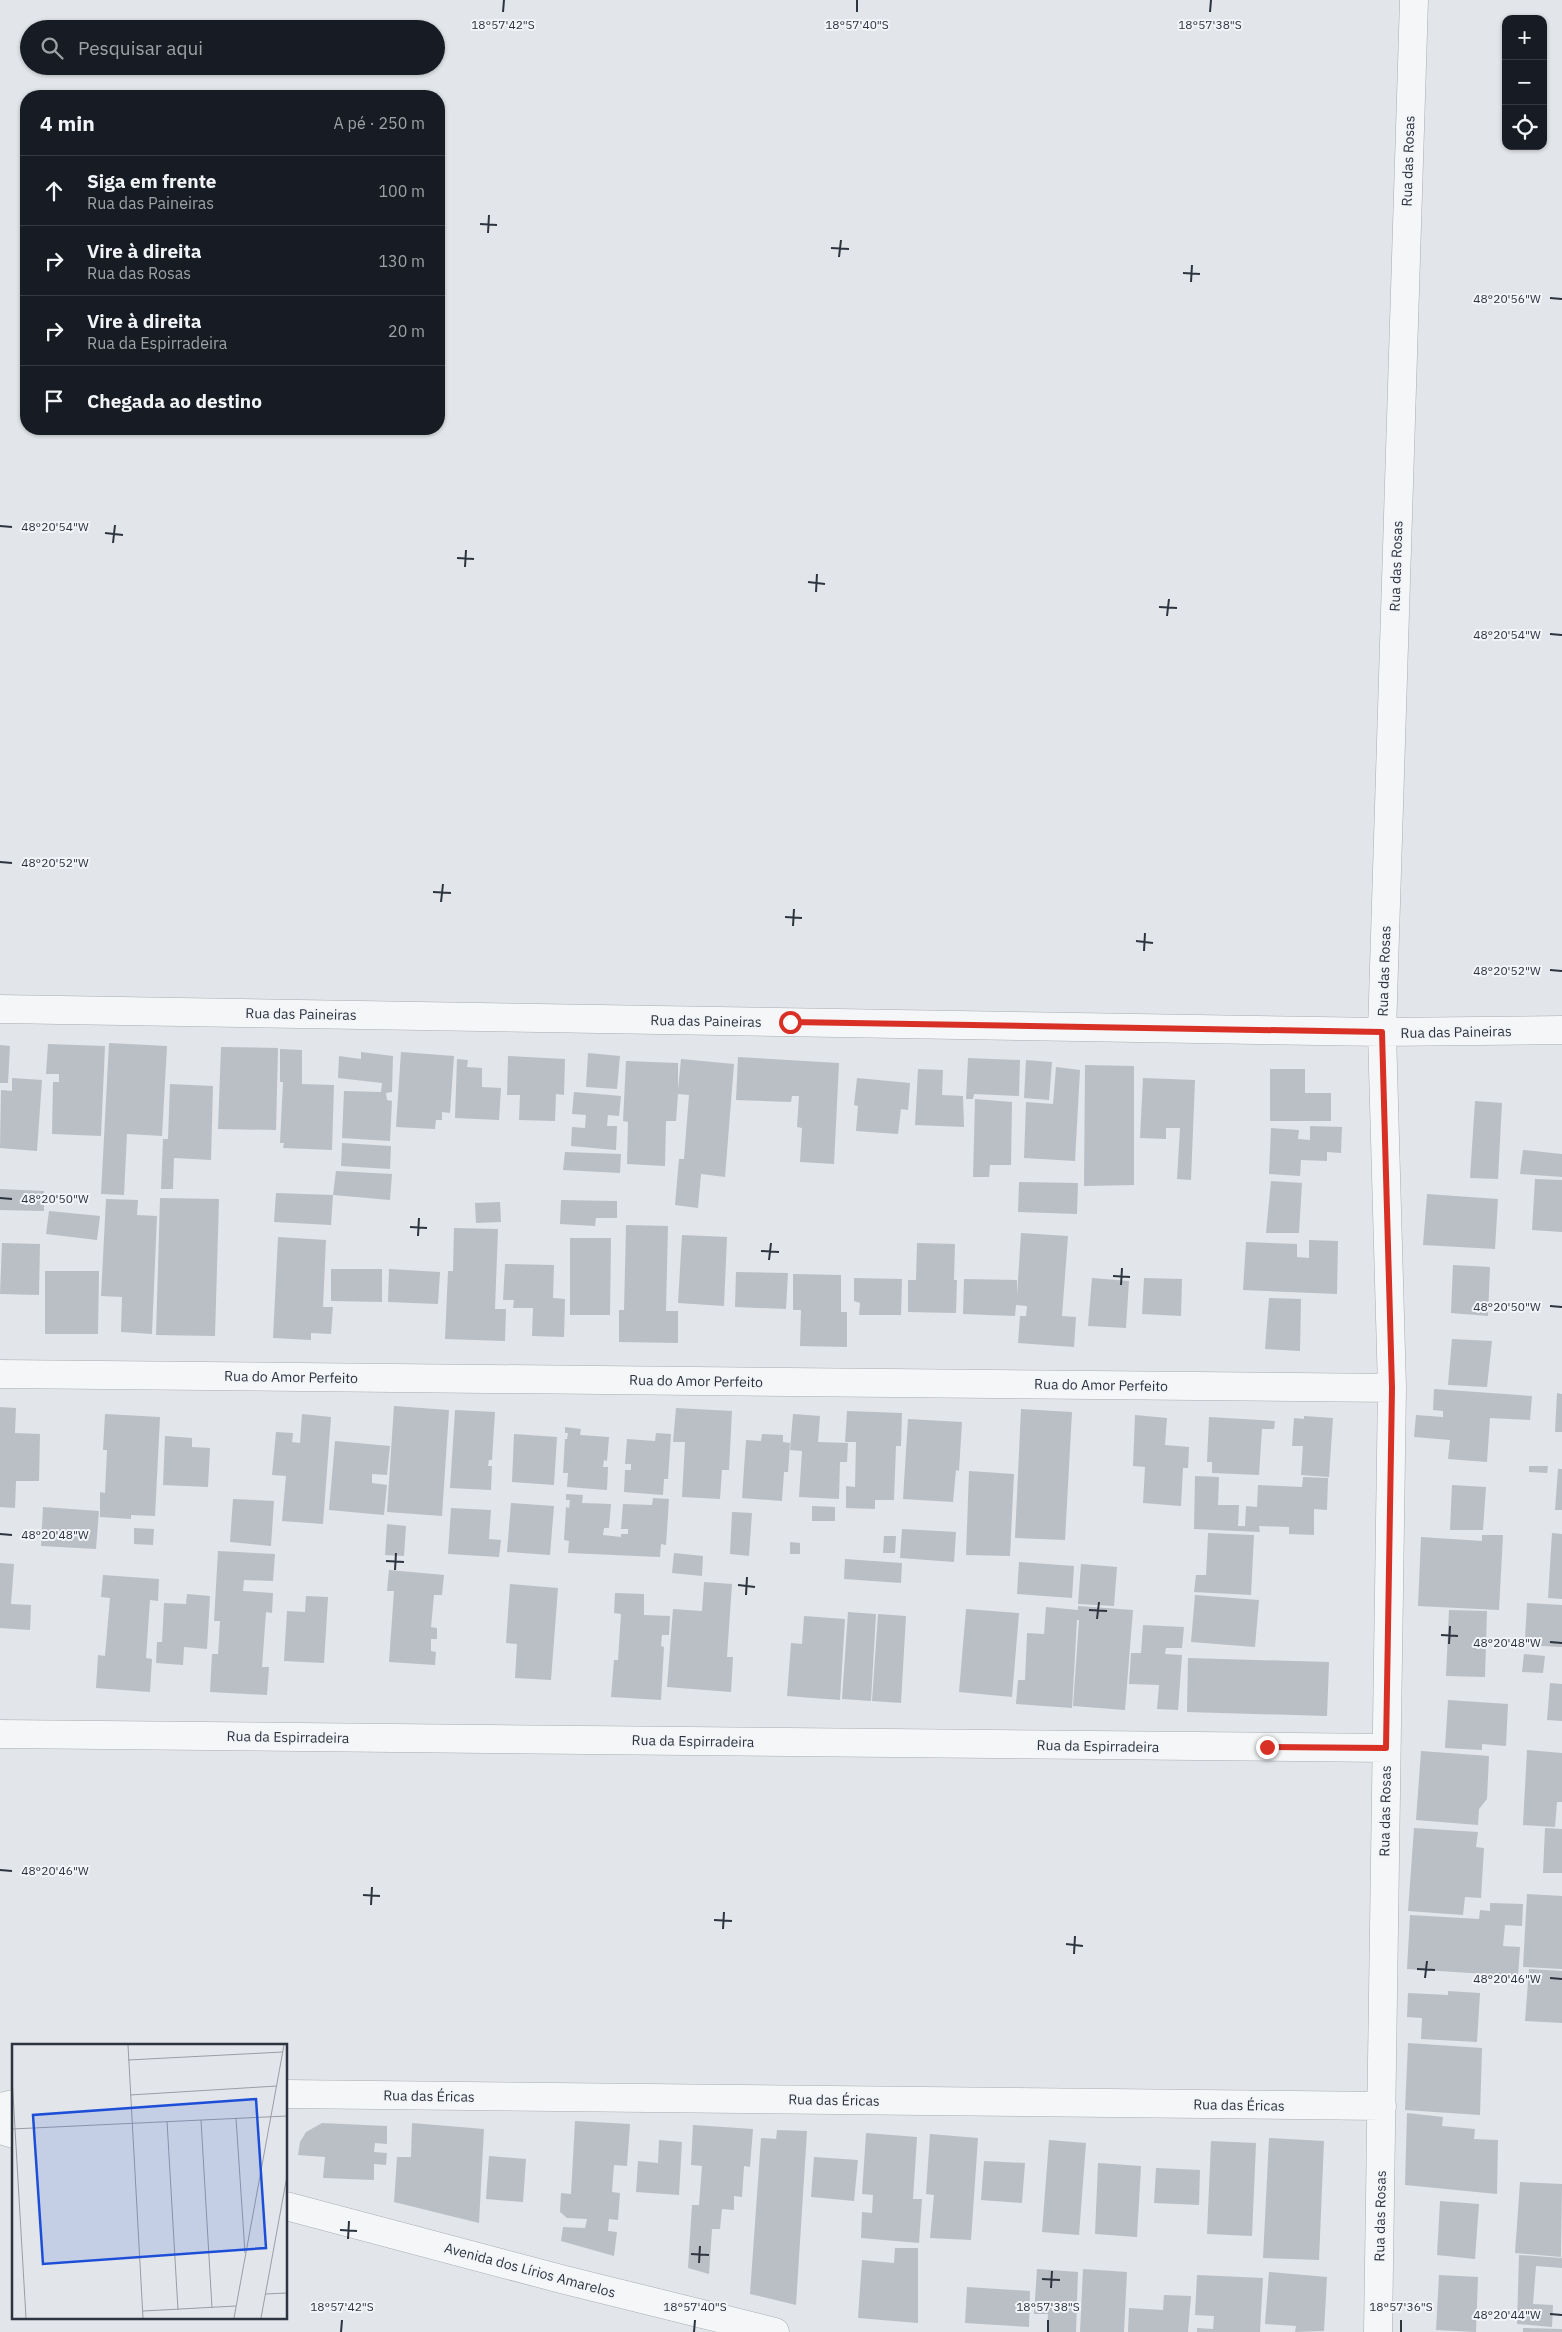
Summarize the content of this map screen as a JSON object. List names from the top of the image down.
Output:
{
  "streets": {
    "street": [
      "Rua das Rosas",
      "Rua das Paineiras",
      "Rua do Amor Perfeito",
      "Rua da Espirradeira",
      "Rua das Éricas",
      "Avenida dos Lírios Amarelos"
    ]
  },
  "crossings": [
    ["Rua das Rosas", "Rua das Paineiras"],
    ["Rua das Rosas", "Rua do Amor Perfeito"],
    ["Rua das Rosas", "Rua da Espirradeira"],
    ["Rua das Rosas", "Rua das Éricas"]
  ],
  "page": {
    "map_buttons": ["+", "−"],
    "search": "Pesquisar aqui",
    "heading": ["4 min", "A pé · 250 m"],
    "list": [
      ["Siga em frente", "Rua das Paineiras", "100 m"],
      ["Vire à direita", "Rua das Rosas", "130 m"],
      ["Vire à direita", "Rua da Espirradeira", "20 m"],
      "Chegada ao destino"
    ]
  },
  "coordinates": [
    "18°57'42\"S",
    "18°57'40\"S",
    "18°57'38\"S",
    "48°20'56\"W",
    "48°20'54\"W",
    "48°20'52\"W",
    "48°20'50\"W",
    "48°20'48\"W",
    "48°20'46\"W",
    "18°57'36\"S",
    "48°20'44\"W"
  ]
}
